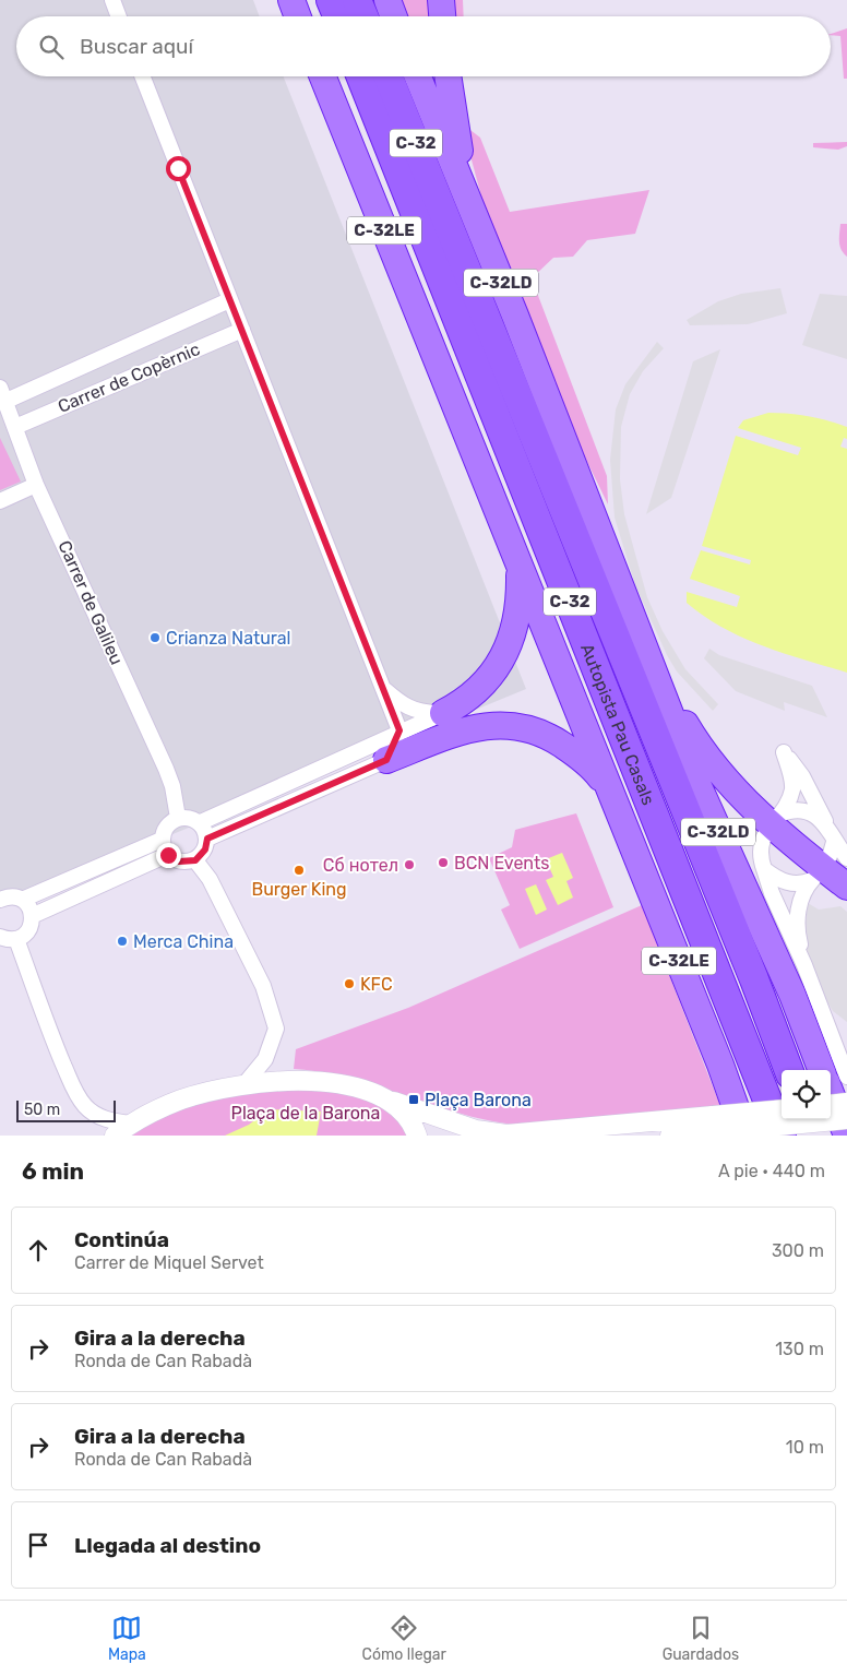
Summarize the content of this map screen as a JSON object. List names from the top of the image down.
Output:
{
  "streets": {
    "highway": [
      "C-32",
      "C-32LE",
      "C-32LD",
      "Autopista Pau Casals"
    ],
    "street": ["Carrer de Copèrnic", "Carrer de Galileu"]
  },
  "crossings": [
    ["Carrer de Copèrnic", "Carrer de Galileu"]
  ],
  "parks": ["Plaça de la Barona"],
  "places": {
    "other": [
      "Crianza Natural",
      "BCN Events",
      "Сб нотел",
      "Burger King",
      "Merca China",
      "KFC"
    ],
    "transit": ["Plaça Barona"]
  },
  "scale_bar": "50 m",
  "page": {
    "search": "Buscar aquí",
    "scale": "50 m",
    "heading": ["6 min", "A pie · 440 m"],
    "list": [
      ["Continúa", "Carrer de Miquel Servet", "300 m"],
      ["Gira a la derecha", "Ronda de Can Rabadà", "130 m"],
      ["Gira a la derecha", "Ronda de Can Rabadà", "10 m"],
      "Llegada al destino"
    ],
    "nav": ["Mapa", "Cómo llegar", "Guardados"]
  }
}
